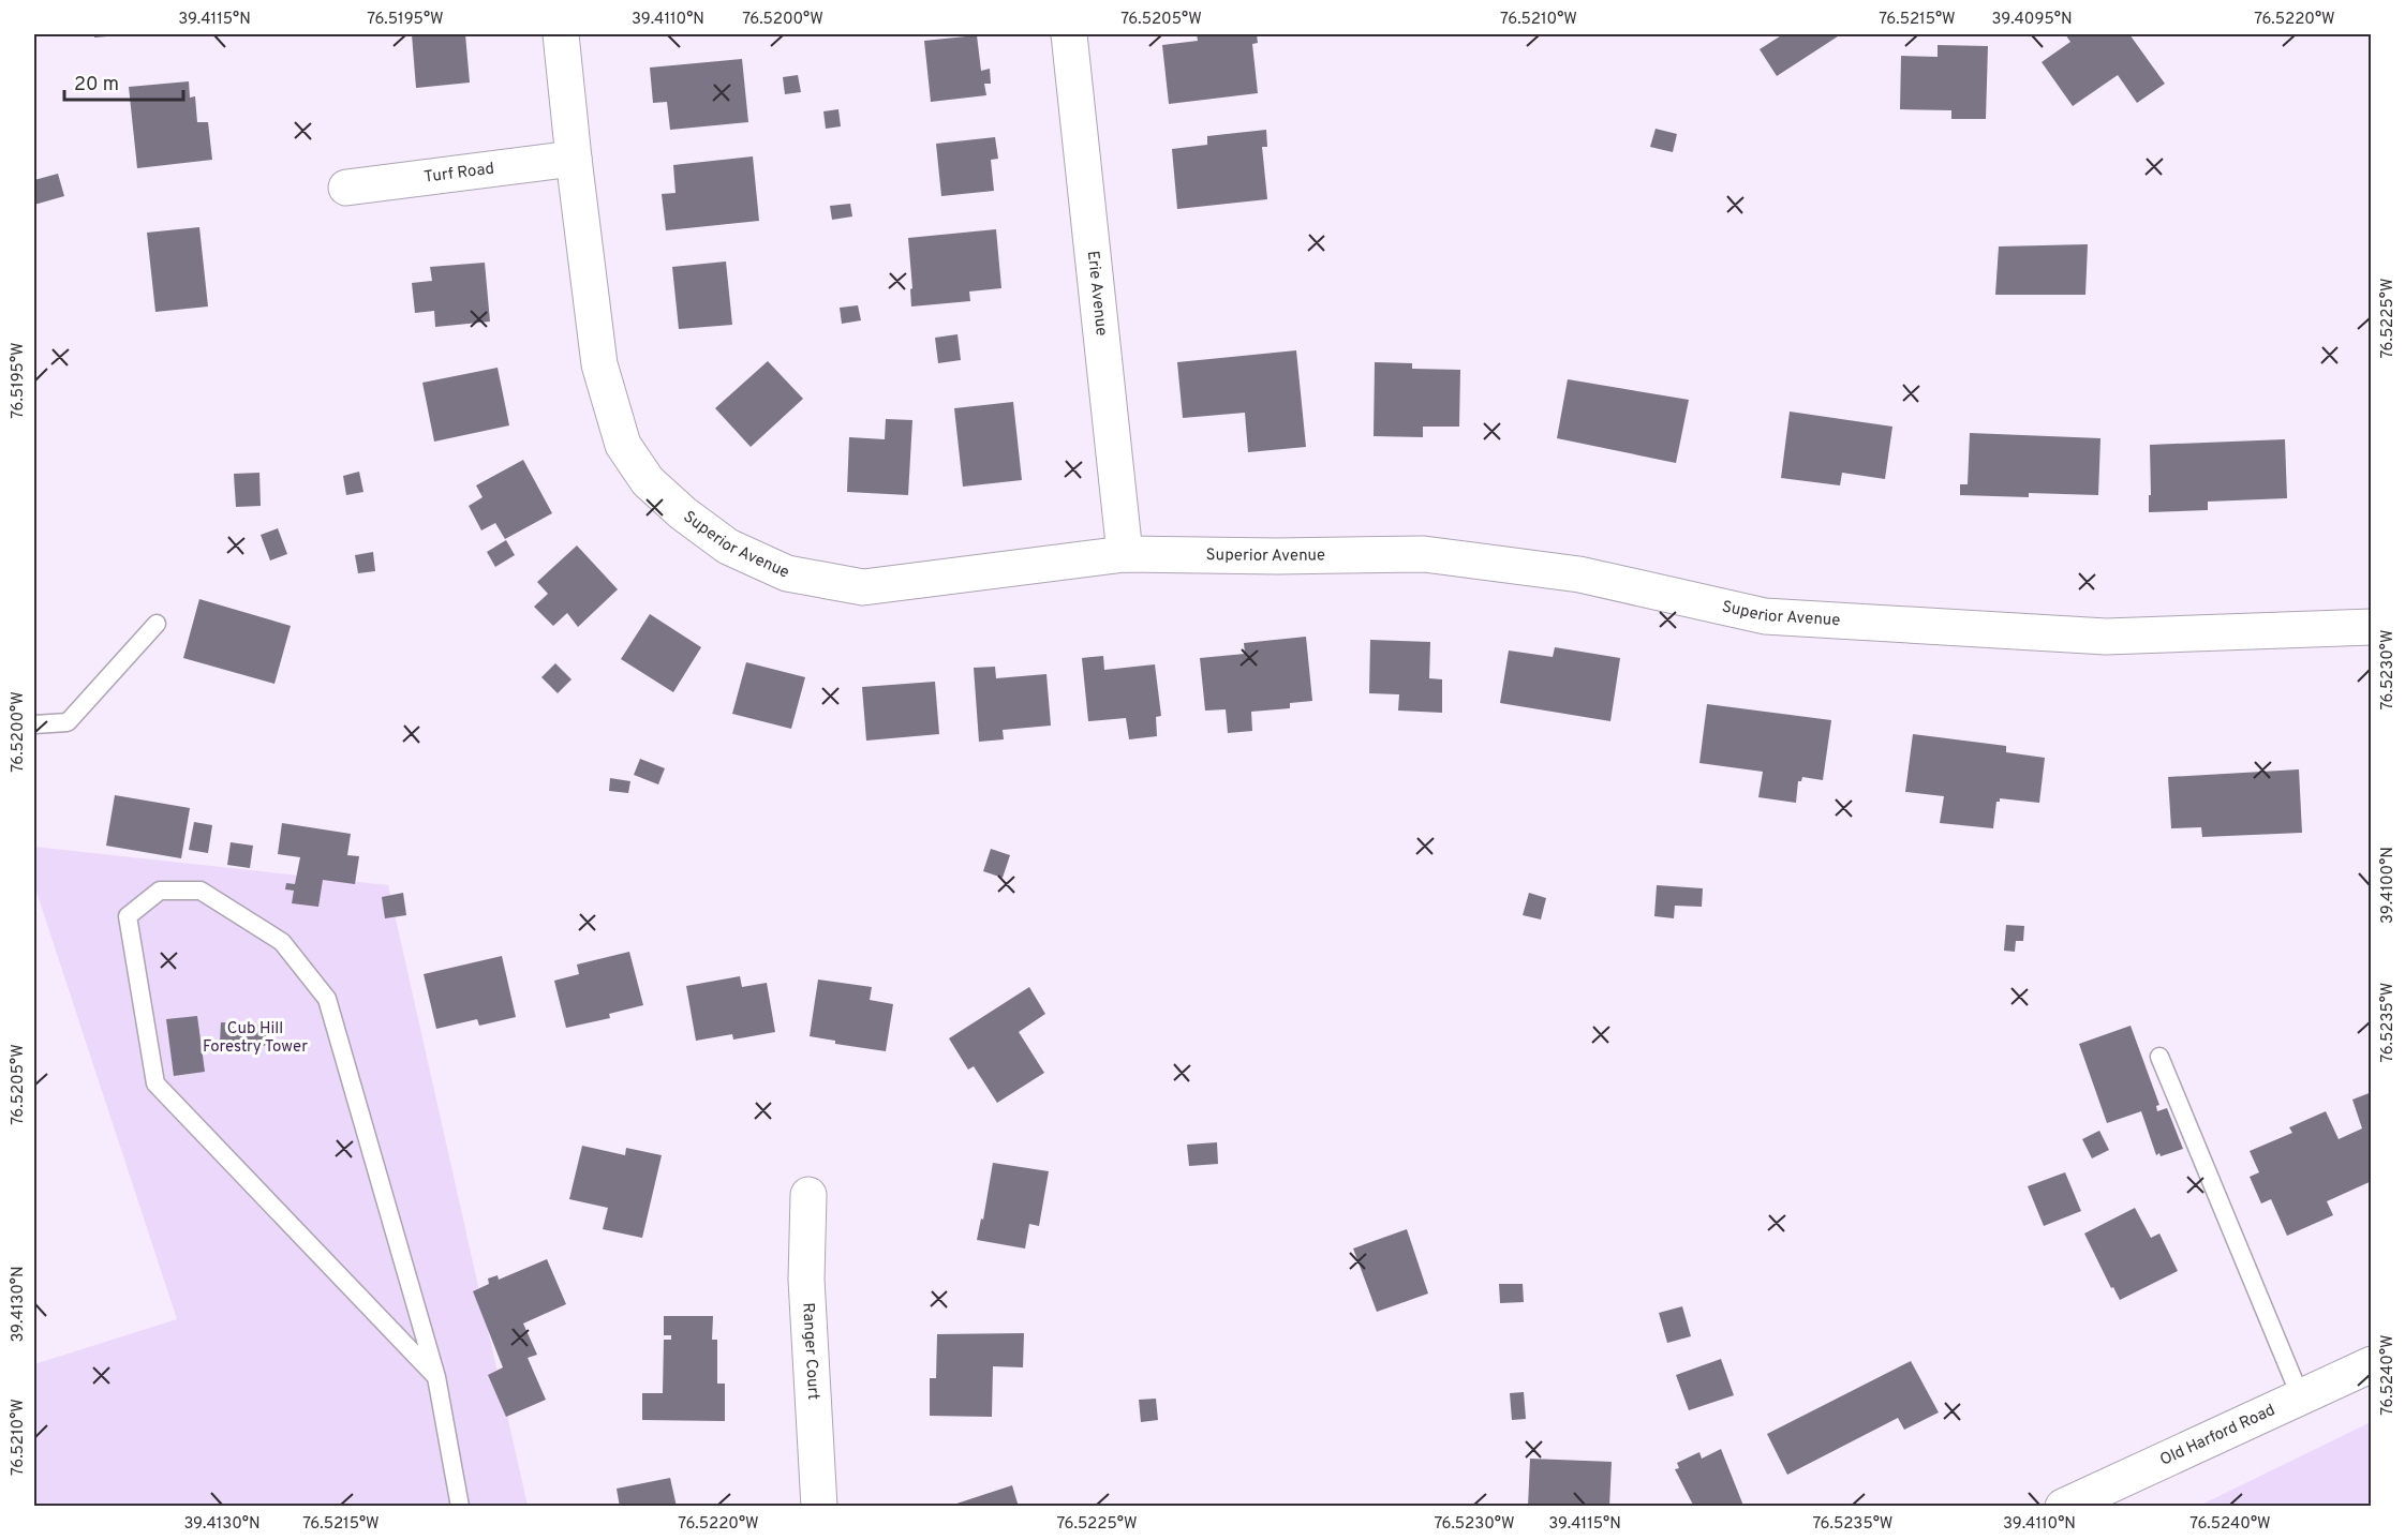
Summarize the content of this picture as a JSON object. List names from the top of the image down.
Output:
{
  "streets": {
    "street": [
      "Turf Road",
      "Erie Avenue",
      "Superior Avenue",
      "Ranger Court",
      "Old Harford Road"
    ]
  },
  "crossings": [
    ["Turf Road", "Superior Avenue"],
    ["Erie Avenue", "Superior Avenue"]
  ],
  "parks": ["Cub Hill Forestry Tower"],
  "scale_bar": "20 m",
  "coordinates": [
    "39.4115°N",
    "76.5195°W",
    "39.4110°N",
    "76.5200°W",
    "76.5205°W",
    "76.5210°W",
    "76.5215°W",
    "39.4095°N",
    "76.5220°W",
    "76.5225°W",
    "76.5230°W",
    "39.4100°N",
    "76.5235°W",
    "39.4130°N",
    "76.5240°W"
  ]
}
